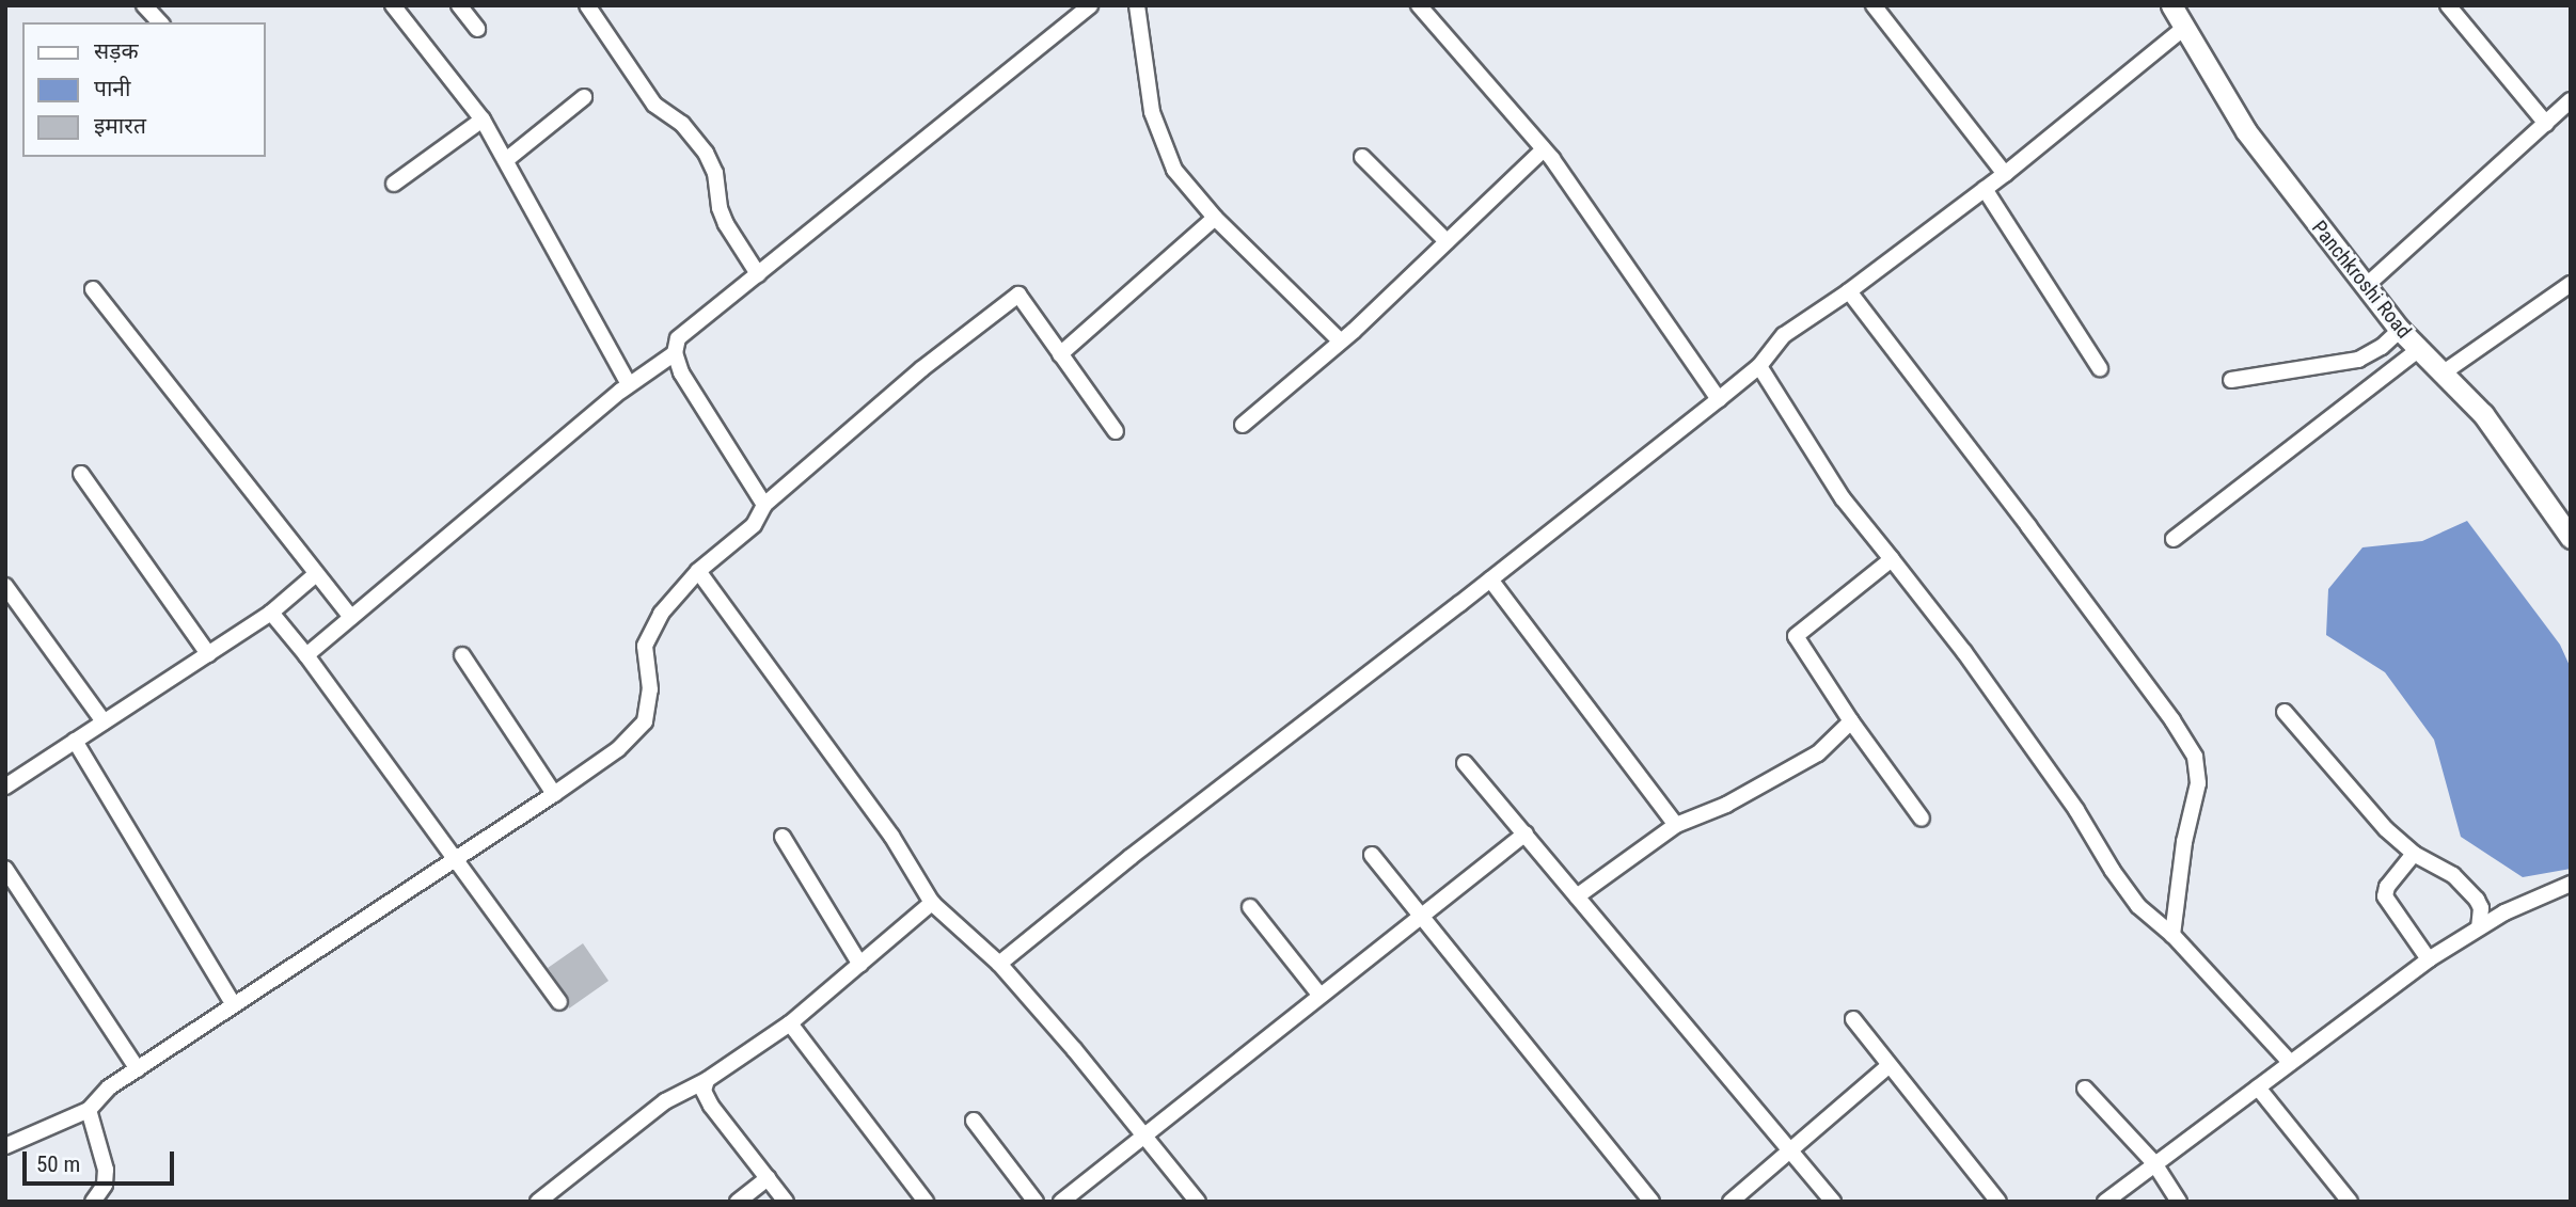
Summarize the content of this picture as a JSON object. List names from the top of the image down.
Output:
{
  "streets": {
    "street": ["Panchkroshi Road"]
  },
  "legend": ["सड़क", "पानी", "इमारत"],
  "scale_bar": "50 m"
}
